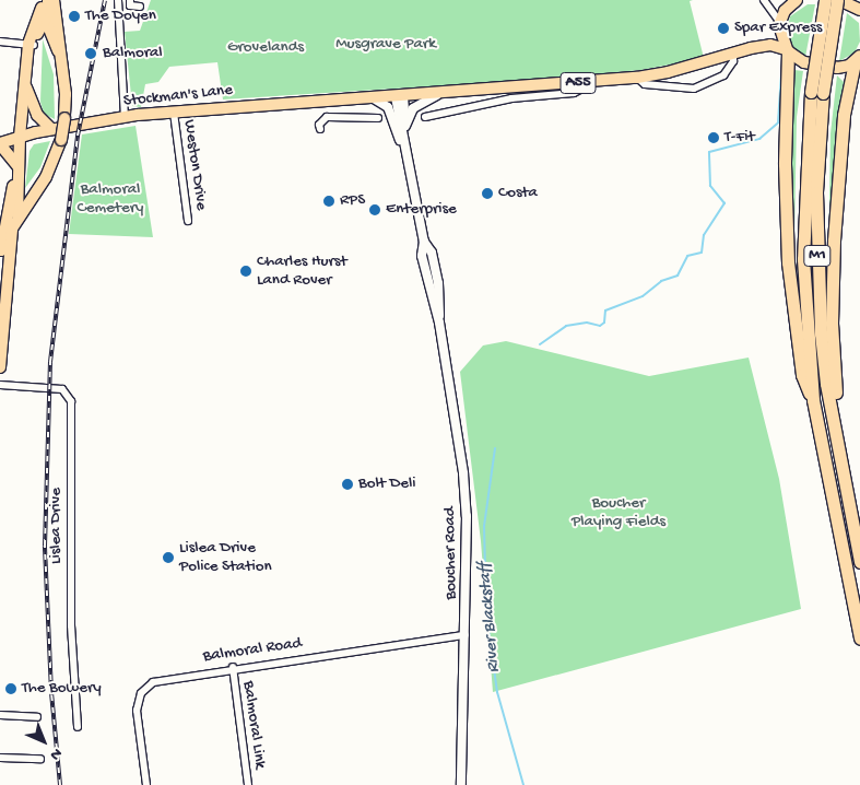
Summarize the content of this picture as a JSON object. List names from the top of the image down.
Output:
{
  "streets": {
    "highway": ["M1"],
    "main road": ["A55", "Stockman's Lane"],
    "street": [
      "Weston Drive",
      "Lislea Drive",
      "Boucher Road",
      "Balmoral Road",
      "Balmoral Link"
    ]
  },
  "crossings": [
    ["A55", "Stockman's Lane"],
    ["A55", "M1"],
    ["Stockman's Lane", "Weston Drive"],
    ["Stockman's Lane", "M1"],
    ["Stockman's Lane", "Boucher Road"],
    ["Boucher Road", "Balmoral Road"],
    ["Balmoral Road", "Balmoral Link"]
  ],
  "water": ["River Blackstaff"],
  "parks": [
    "Musgrave Park",
    "Grovelands",
    "Balmoral Cemetery",
    "Boucher Playing Fields"
  ],
  "places": [
    "The Doyen",
    "Spar Express",
    "Balmoral",
    "T-Fit",
    "Costa",
    "RPS",
    "Enterprise",
    "Charles Hurst Land Rover",
    "Bolt Deli",
    "Lislea Drive Police Station",
    "The Bowery"
  ],
  "north": "bottom right"
}
